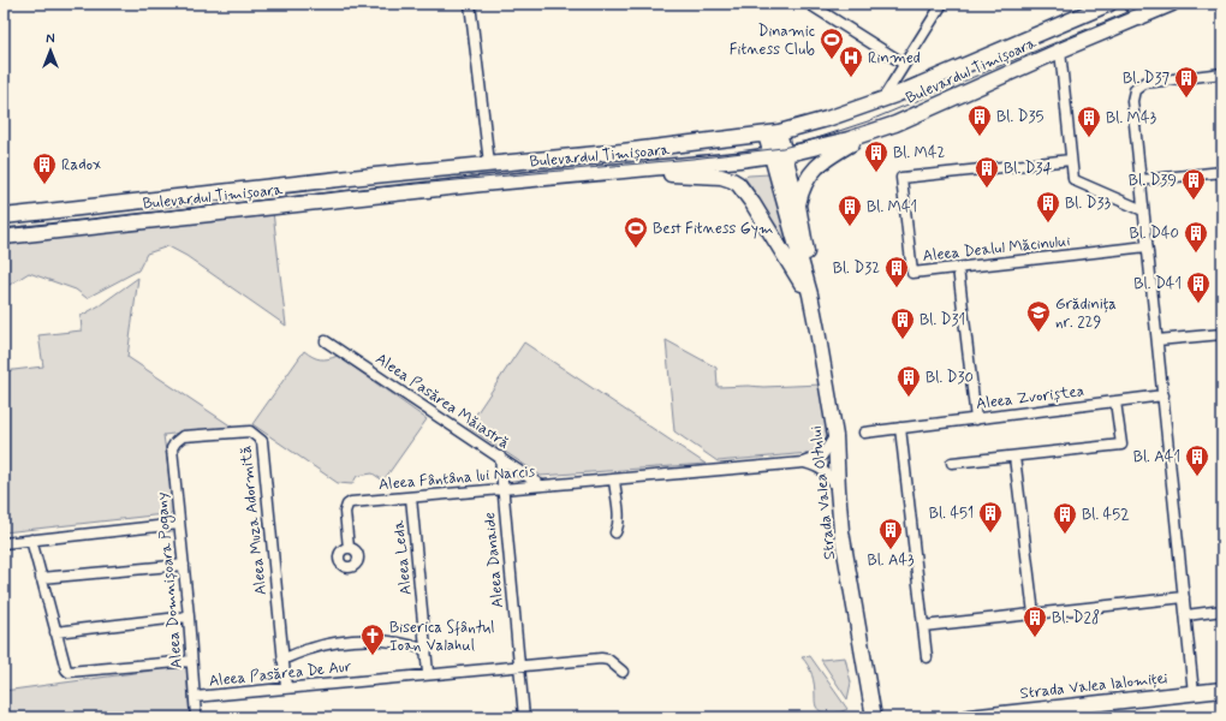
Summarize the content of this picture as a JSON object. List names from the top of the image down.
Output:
{
  "streets": {
    "main road": ["Bulevardul Timișoara", "Strada Valea Oltului", "Strada Valea Ialomiței"],
    "street": [
      "Aleea Dealul Măcinului",
      "Aleea Zvoriștea",
      "Aleea Pasărea Măiastră",
      "Aleea Fântâna lui Narcis",
      "Aleea Muza Adormită",
      "Aleea Leda",
      "Aleea Danaide",
      "Aleea Domnișoara Pogany",
      "Aleea Pasărea De Aur"
    ]
  },
  "crossings": [
    ["Bulevardul Timișoara", "Strada Valea Oltului"],
    ["Aleea Pasărea Măiastră", "Aleea Fântâna lui Narcis"],
    ["Aleea Pasărea Măiastră", "Aleea Danaide"],
    ["Aleea Fântâna lui Narcis", "Strada Valea Oltului"],
    ["Aleea Fântâna lui Narcis", "Aleea Leda"],
    ["Aleea Fântâna lui Narcis", "Aleea Danaide"],
    ["Aleea Muza Adormită", "Aleea Domnișoara Pogany"],
    ["Aleea Muza Adormită", "Aleea Pasărea De Aur"],
    ["Aleea Leda", "Aleea Pasărea De Aur"],
    ["Aleea Danaide", "Aleea Pasărea De Aur"],
    ["Aleea Domnișoara Pogany", "Aleea Pasărea De Aur"]
  ],
  "places": {
    "sports": ["Dinamic Fitness Club", "Best Fitness Gym"],
    "hospital": ["Rinmed"],
    "building": [
      "Bl. D37",
      "Bl. D35",
      "Bl. M43",
      "Bl. M42",
      "Radox",
      "Bl. D34",
      "Bl. D39",
      "Bl. D33",
      "Bl. M41",
      "Bl. D40",
      "Bl. D32",
      "Bl. D41",
      "Bl. D31",
      "Bl. D30",
      "Bl. A41",
      "Bl. 451",
      "Bl. 452",
      "Bl. A43",
      "Bl. D28"
    ],
    "school or university": ["Grădinița nr. 229"],
    "church": ["Biserica Sfântul Ioan Valahul"]
  },
  "north": "top"
}
